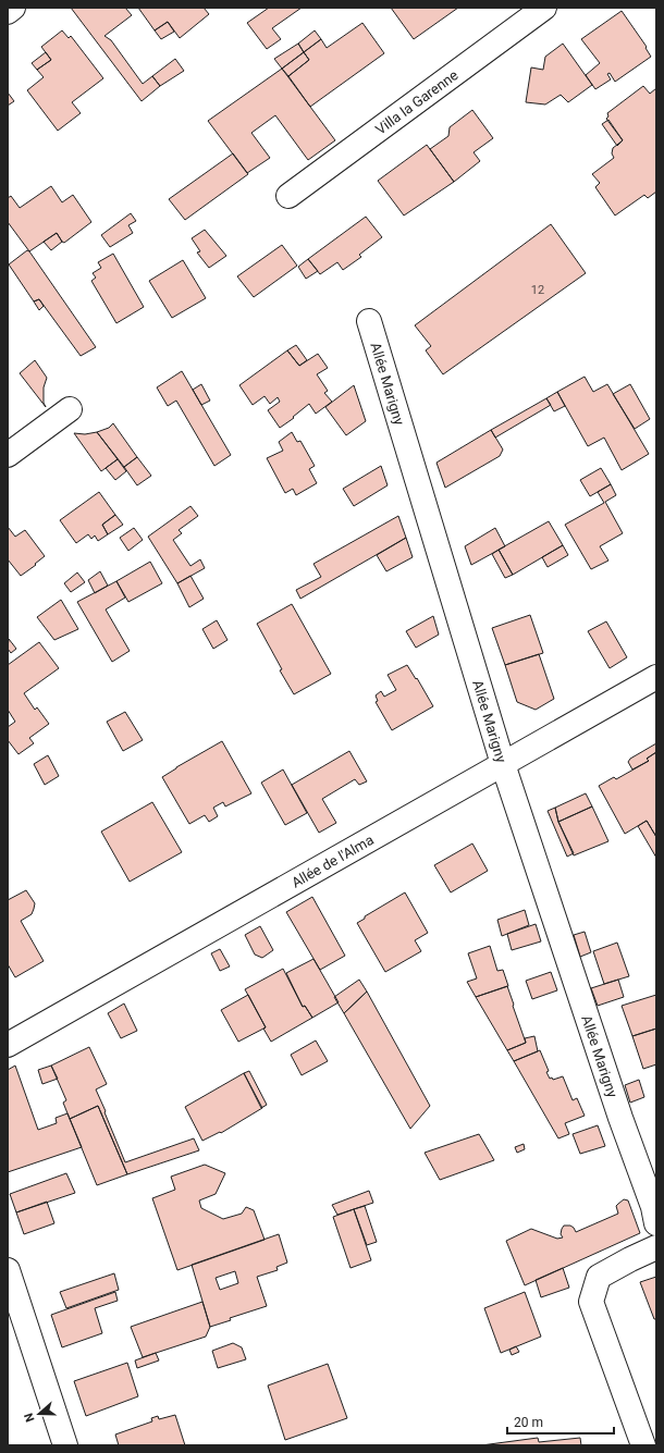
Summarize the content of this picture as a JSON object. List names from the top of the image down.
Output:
{
  "streets": {
    "street": ["Villa la Garenne", "Allée Marigny", "Allée de l'Alma"]
  },
  "crossings": [
    ["Allée Marigny", "Allée de l'Alma"]
  ],
  "house_numbers": ["12"],
  "scale_bar": "20 m",
  "north": "left"
}
